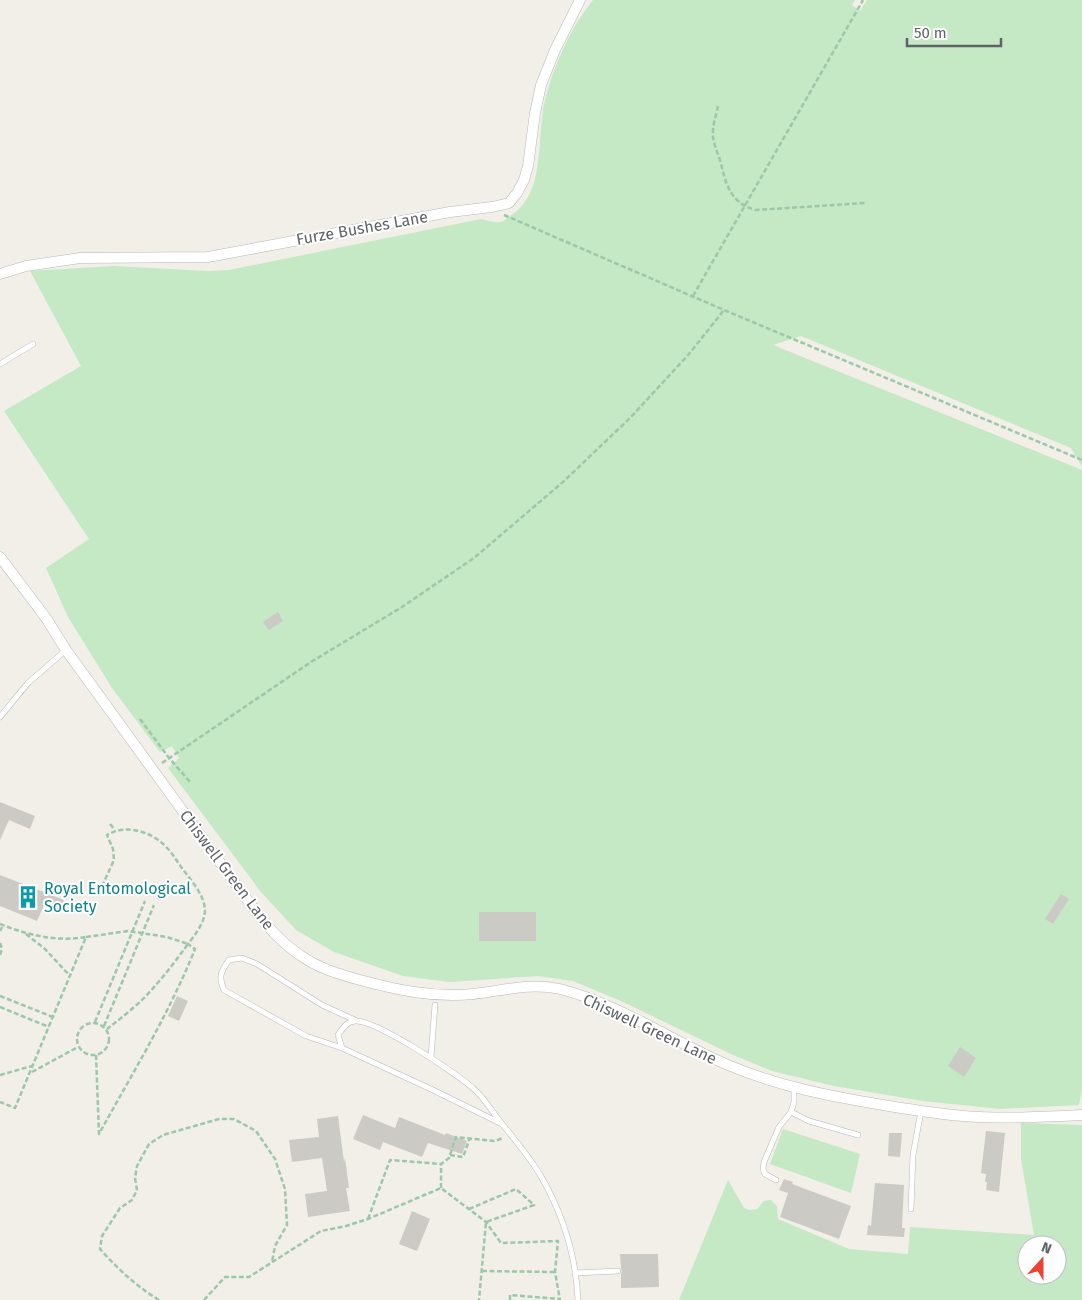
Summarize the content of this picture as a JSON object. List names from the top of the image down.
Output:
{
  "streets": {
    "street": ["Furze Bushes Lane", "Chiswell Green Lane"]
  },
  "places": {
    "building": ["Royal Entomological Society"]
  },
  "scale_bar": "50 m",
  "north": "top"
}
